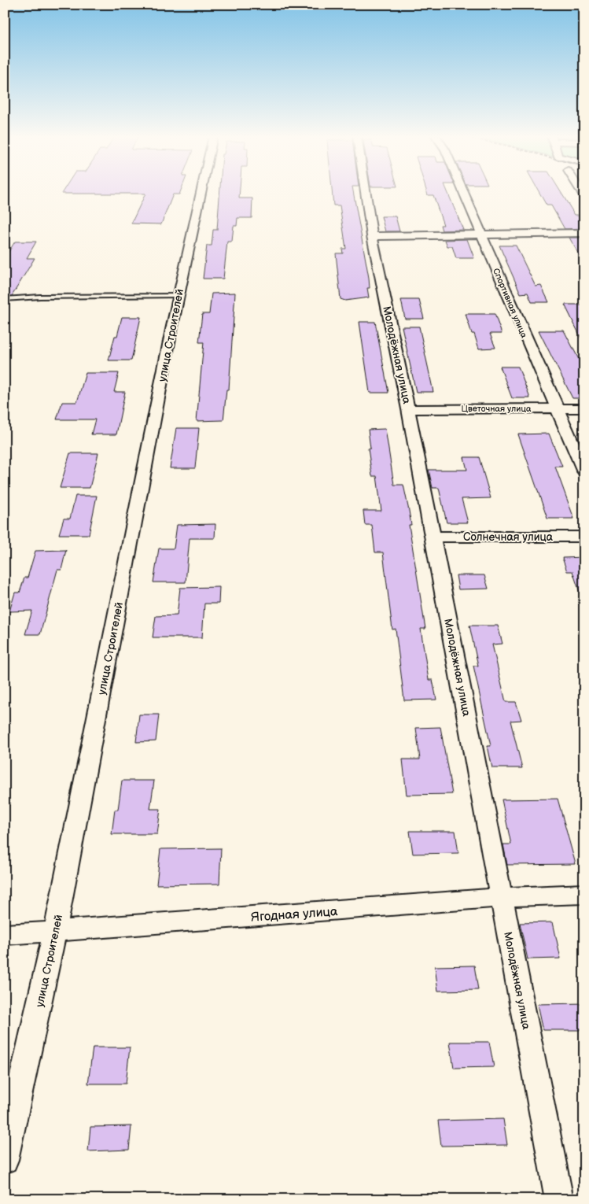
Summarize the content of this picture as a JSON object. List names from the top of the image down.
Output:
{
  "streets": {
    "street": [
      "Спортивная улица",
      "улица Строителей",
      "Молодёжная улица",
      "Цветочная улица",
      "Солнечная улица",
      "Ягодная улица"
    ]
  },
  "crossings": [
    ["Спортивная улица", "Цветочная улица"],
    ["улица Строителей", "Ягодная улица"],
    ["Молодёжная улица", "Цветочная улица"],
    ["Молодёжная улица", "Солнечная улица"],
    ["Молодёжная улица", "Ягодная улица"]
  ]
}
